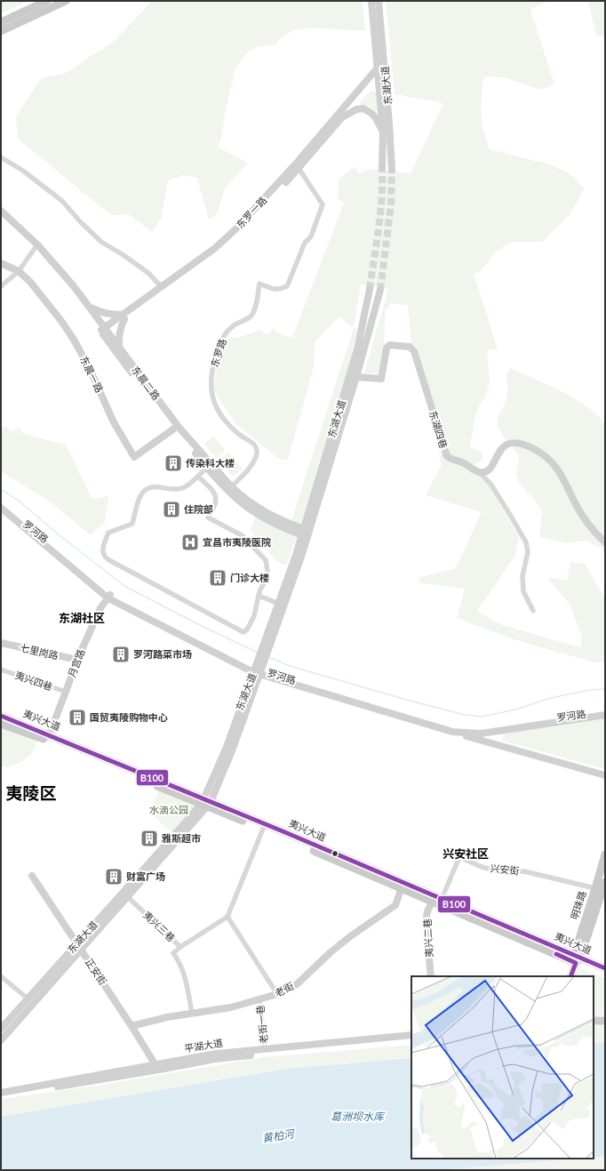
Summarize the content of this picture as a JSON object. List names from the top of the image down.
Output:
{
  "streets": {
    "main road": [
      "东湖大道",
      "东罗一路",
      "东晨一路",
      "东晨二路",
      "东湖四巷",
      "罗河路",
      "七里岗路",
      "月宫路",
      "夷兴大道",
      "明珠路",
      "夷兴二巷",
      "正安街",
      "老街",
      "平湖大道"
    ],
    "street": [
      "东罗路",
      "夷兴四巷",
      "兴安街",
      "夷兴三巷",
      "老街一巷"
    ]
  },
  "crossings": [
    ["东湖大道", "东罗一路"],
    ["东湖大道", "东晨二路"],
    ["东湖大道", "东湖四巷"],
    ["东湖大道", "罗河路"],
    ["东湖大道", "夷兴大道"],
    ["东湖大道", "夷兴三巷"],
    ["东湖大道", "正安街"],
    ["东罗一路", "东罗路"],
    ["东罗一路", "东晨二路"],
    ["东罗路", "东晨二路"],
    ["东晨一路", "东晨二路"],
    ["罗河路", "月宫路"],
    ["七里岗路", "月宫路"],
    ["月宫路", "夷兴四巷"],
    ["月宫路", "夷兴大道"],
    ["夷兴大道", "兴安街"],
    ["夷兴大道", "明珠路"],
    ["夷兴大道", "夷兴二巷"],
    ["夷兴大道", "老街"],
    ["兴安街", "明珠路"],
    ["正安街", "老街"],
    ["正安街", "平湖大道"],
    ["老街", "老街一巷"],
    ["老街一巷", "平湖大道"]
  ],
  "districts": ["东湖社区", "夷陵区", "兴安社区"],
  "water": ["葛洲坝水库", "黄柏河"],
  "parks": ["水滴公园"],
  "places": {
    "building": [
      "传染科大楼",
      "住院部",
      "门诊大楼",
      "罗河路菜市场",
      "国贸夷陵购物中心",
      "雅斯超市",
      "财富广场"
    ],
    "hospital": ["宜昌市夷陵医院"]
  },
  "lines": ["transit line B100"]
}
